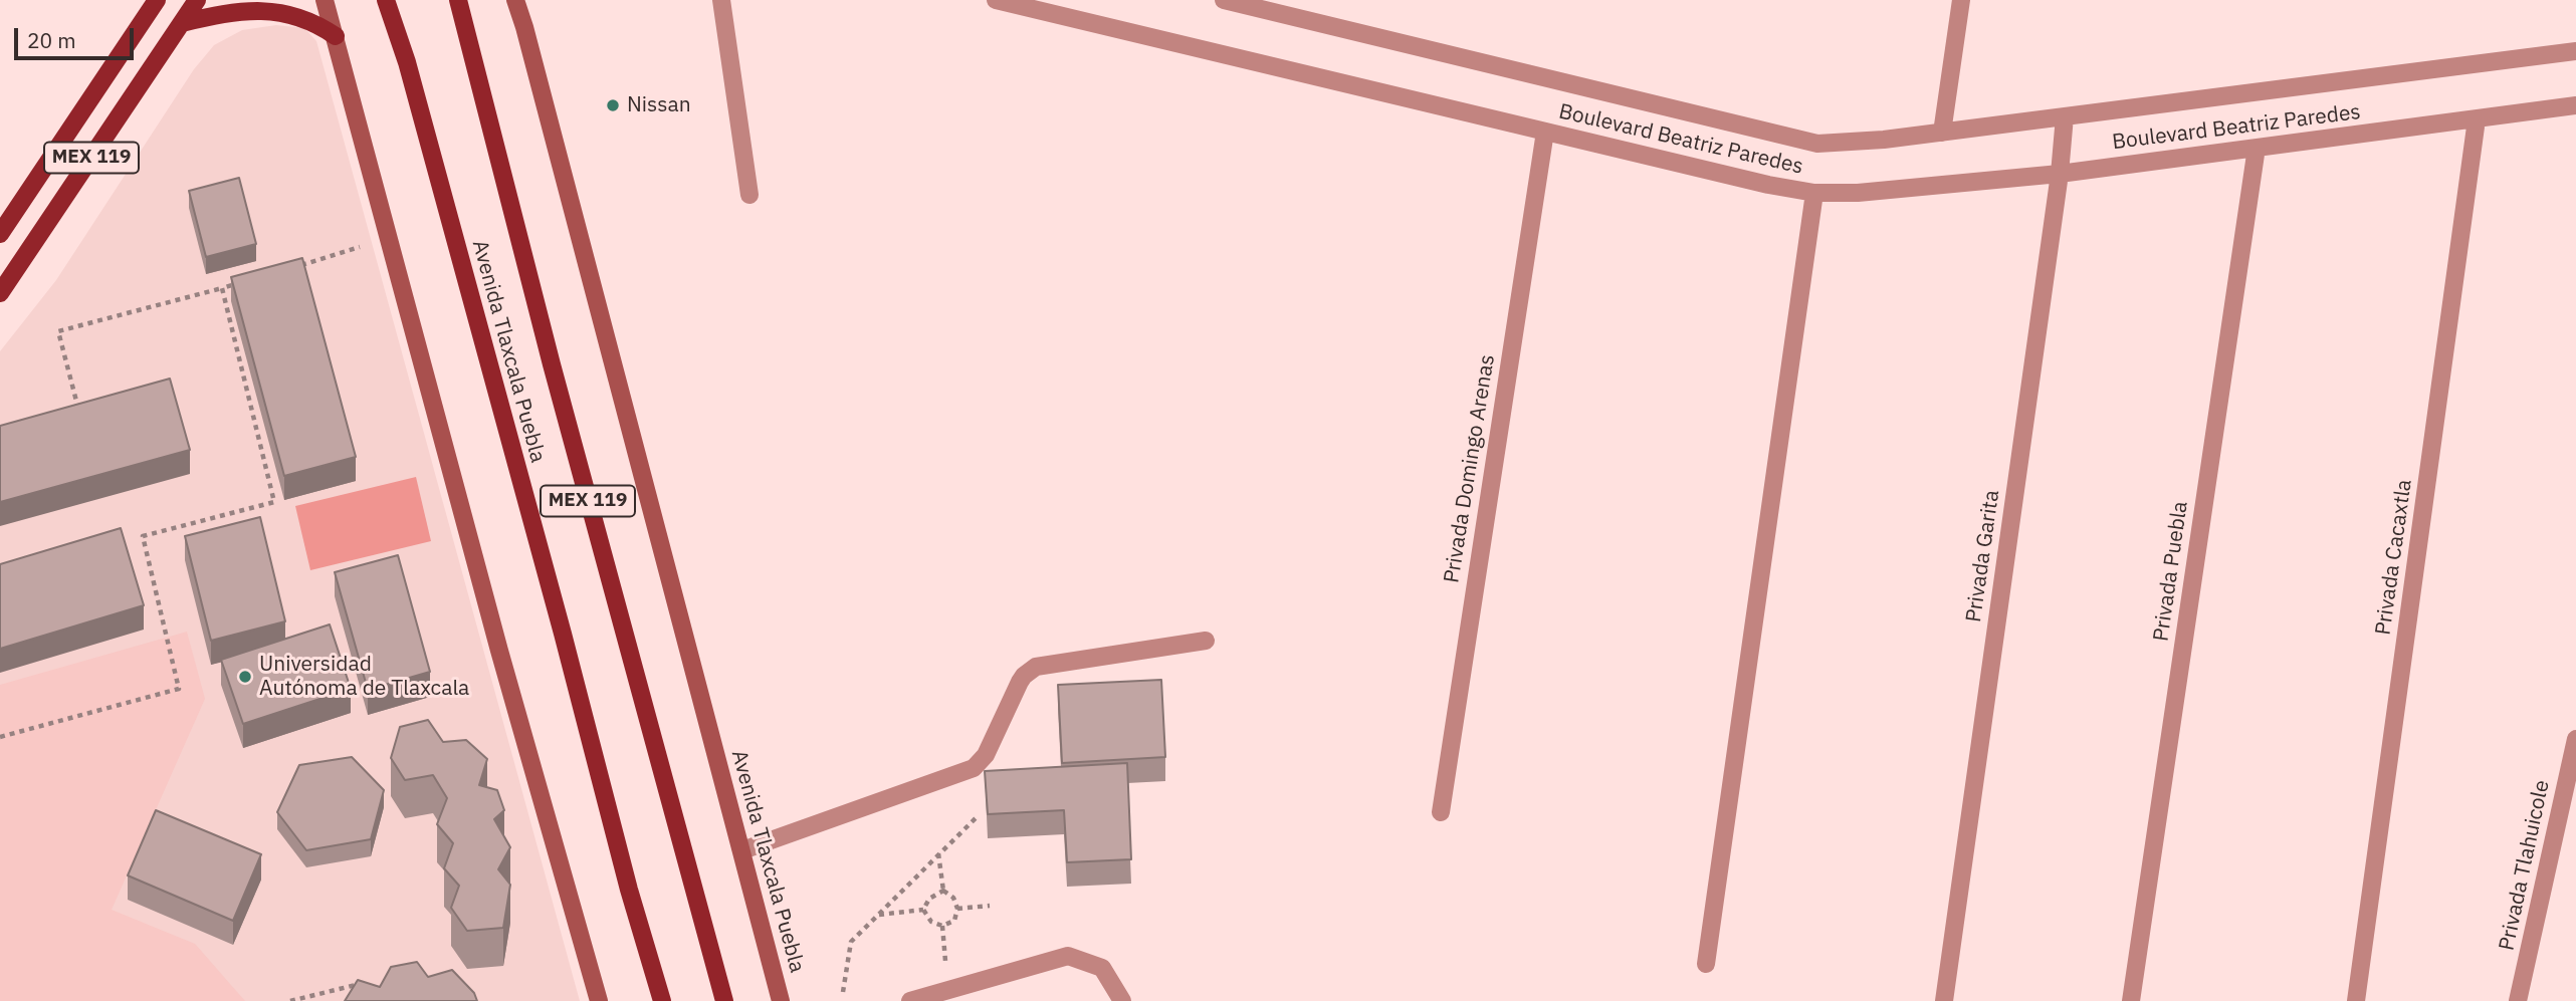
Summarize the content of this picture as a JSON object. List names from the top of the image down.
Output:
{
  "streets": {
    "main road": ["MEX 119", "Avenida Tlaxcala Puebla"],
    "street": [
      "Boulevard Beatriz Paredes",
      "Privada Domingo Arenas",
      "Privada Garita",
      "Privada Cacaxtla",
      "Privada Puebla",
      "Privada Tlahuicole"
    ]
  },
  "crossings": [
    ["Boulevard Beatriz Paredes", "Privada Domingo Arenas"],
    ["Boulevard Beatriz Paredes", "Privada Garita"],
    ["Boulevard Beatriz Paredes", "Privada Cacaxtla"],
    ["Boulevard Beatriz Paredes", "Privada Puebla"]
  ],
  "places": ["Nissan", "Universidad Autónoma de Tlaxcala"],
  "scale_bar": "20 m"
}
